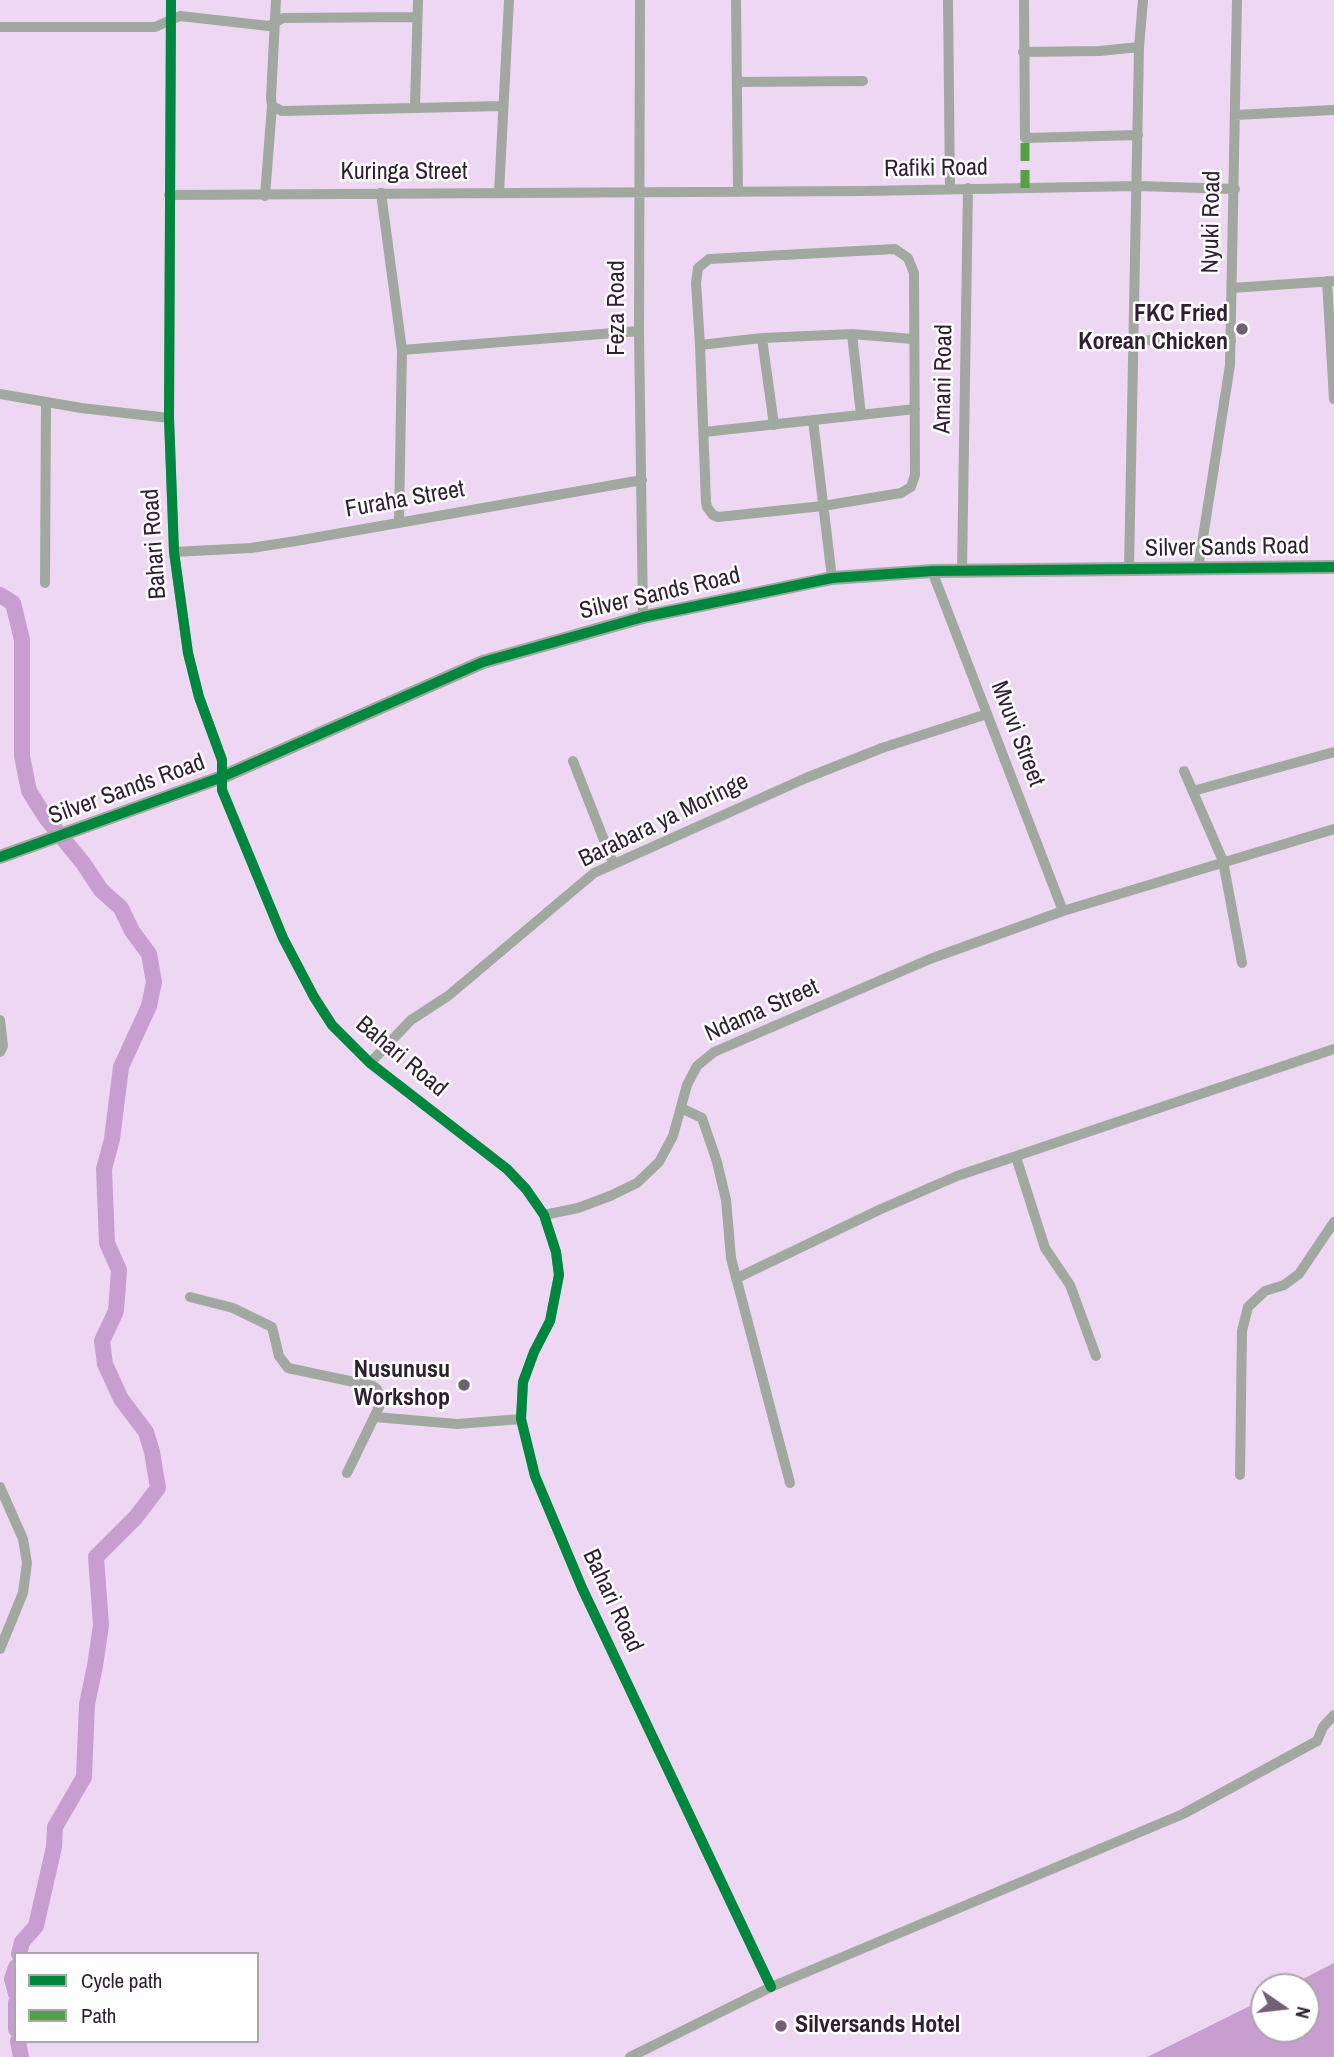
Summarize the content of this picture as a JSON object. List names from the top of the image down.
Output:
{
  "streets": {
    "street": [
      "Rafiki Road",
      "Kuringa Street",
      "Nyuki Road",
      "Feza Road",
      "Amani Road",
      "Furaha Street",
      "Bahari Road",
      "Silver Sands Road",
      "Mvuvi Street",
      "Barabara ya Moringe",
      "Ndama Street"
    ]
  },
  "crossings": [
    ["Rafiki Road", "Kuringa Street"],
    ["Rafiki Road", "Nyuki Road"],
    ["Rafiki Road", "Feza Road"],
    ["Rafiki Road", "Amani Road"],
    ["Kuringa Street", "Feza Road"],
    ["Kuringa Street", "Bahari Road"],
    ["Nyuki Road", "Silver Sands Road"],
    ["Feza Road", "Furaha Street"],
    ["Feza Road", "Silver Sands Road"],
    ["Amani Road", "Silver Sands Road"],
    ["Furaha Street", "Bahari Road"],
    ["Bahari Road", "Silver Sands Road"],
    ["Bahari Road", "Barabara ya Moringe"],
    ["Bahari Road", "Ndama Street"],
    ["Silver Sands Road", "Mvuvi Street"],
    ["Mvuvi Street", "Barabara ya Moringe"],
    ["Mvuvi Street", "Ndama Street"]
  ],
  "places": ["FKC Fried Korean Chicken", "Nusunusu Workshop", "Silversands Hotel"],
  "legend": ["Cycle path", "Path"],
  "north": "right"
}
